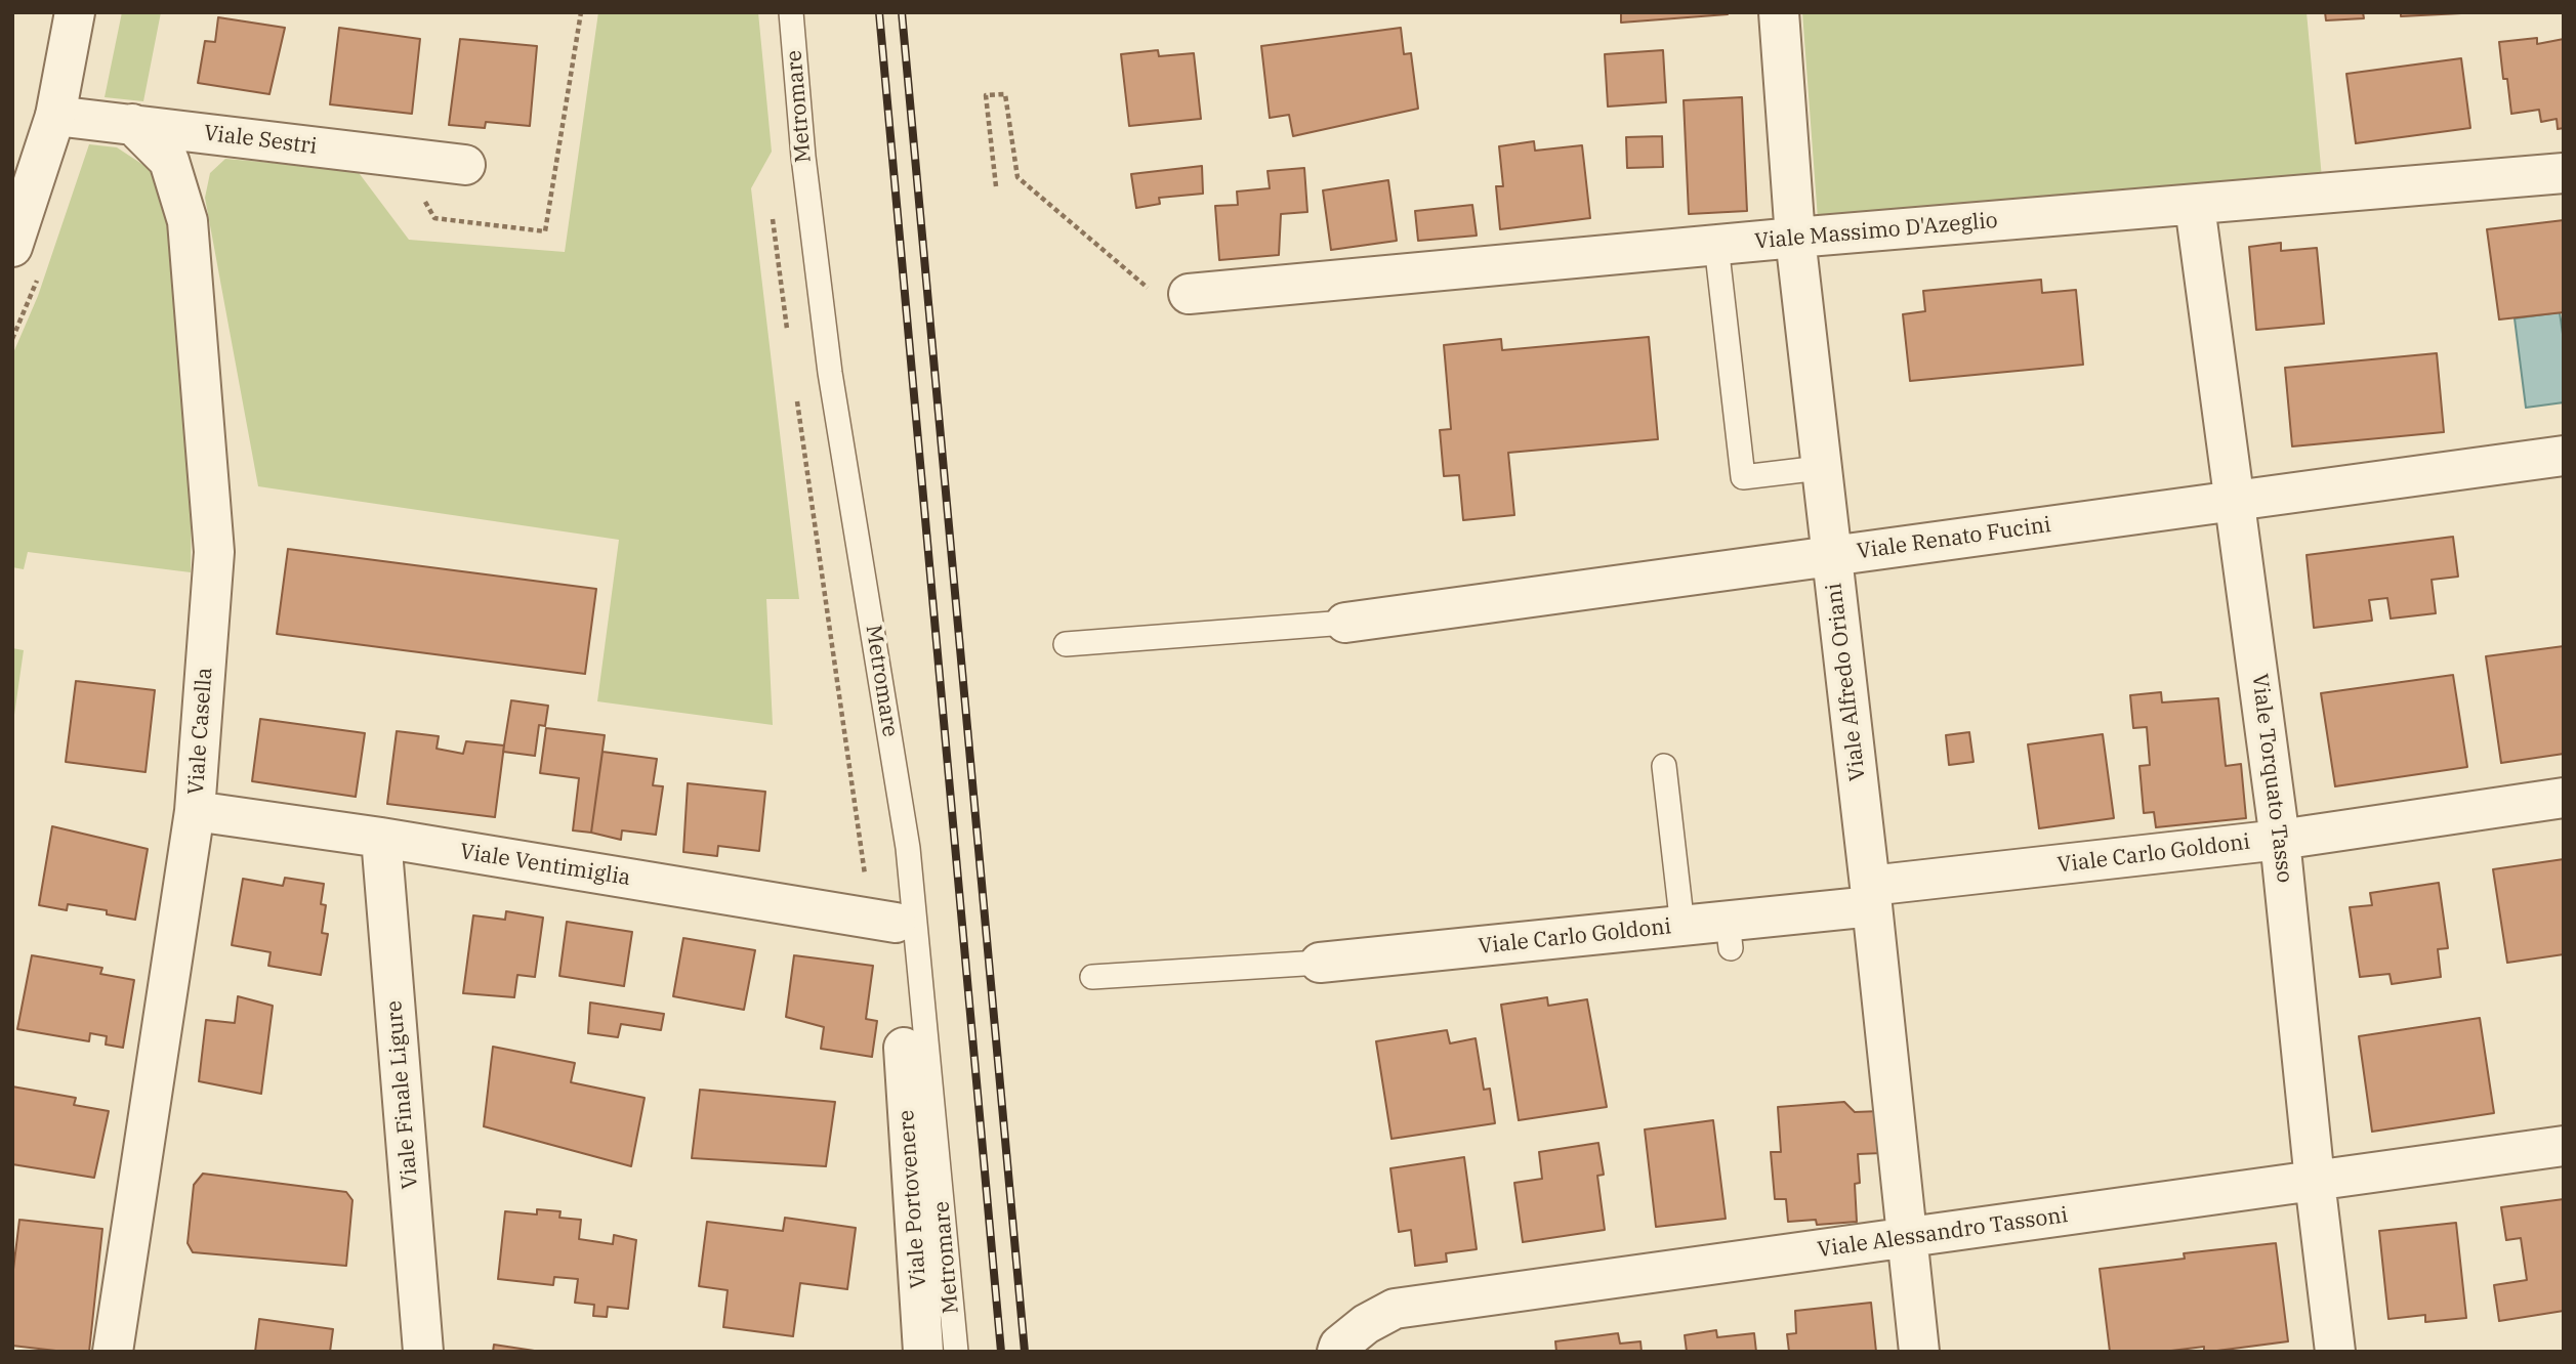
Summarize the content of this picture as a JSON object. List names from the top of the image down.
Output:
{
  "streets": {
    "street": [
      "Viale Sestri",
      "Viale Massimo D'Azeglio",
      "Viale Renato Fucini",
      "Viale Alfredo Oriani",
      "Viale Casella",
      "Viale Torquato Tasso",
      "Viale Carlo Goldoni",
      "Viale Ventimiglia",
      "Viale Finale Ligure",
      "Viale Portovenere",
      "Viale Alessandro Tassoni"
    ],
    "lane": ["Metromare"]
  },
  "crossings": [
    ["Viale Sestri", "Viale Casella"],
    ["Viale Massimo D'Azeglio", "Viale Alfredo Oriani"],
    ["Viale Massimo D'Azeglio", "Viale Torquato Tasso"],
    ["Viale Renato Fucini", "Viale Alfredo Oriani"],
    ["Viale Renato Fucini", "Viale Torquato Tasso"],
    ["Viale Alfredo Oriani", "Viale Carlo Goldoni"],
    ["Viale Alfredo Oriani", "Viale Alessandro Tassoni"],
    ["Viale Casella", "Viale Ventimiglia"],
    ["Viale Torquato Tasso", "Viale Carlo Goldoni"],
    ["Viale Torquato Tasso", "Viale Alessandro Tassoni"],
    ["Viale Ventimiglia", "Viale Finale Ligure"]
  ]
}
